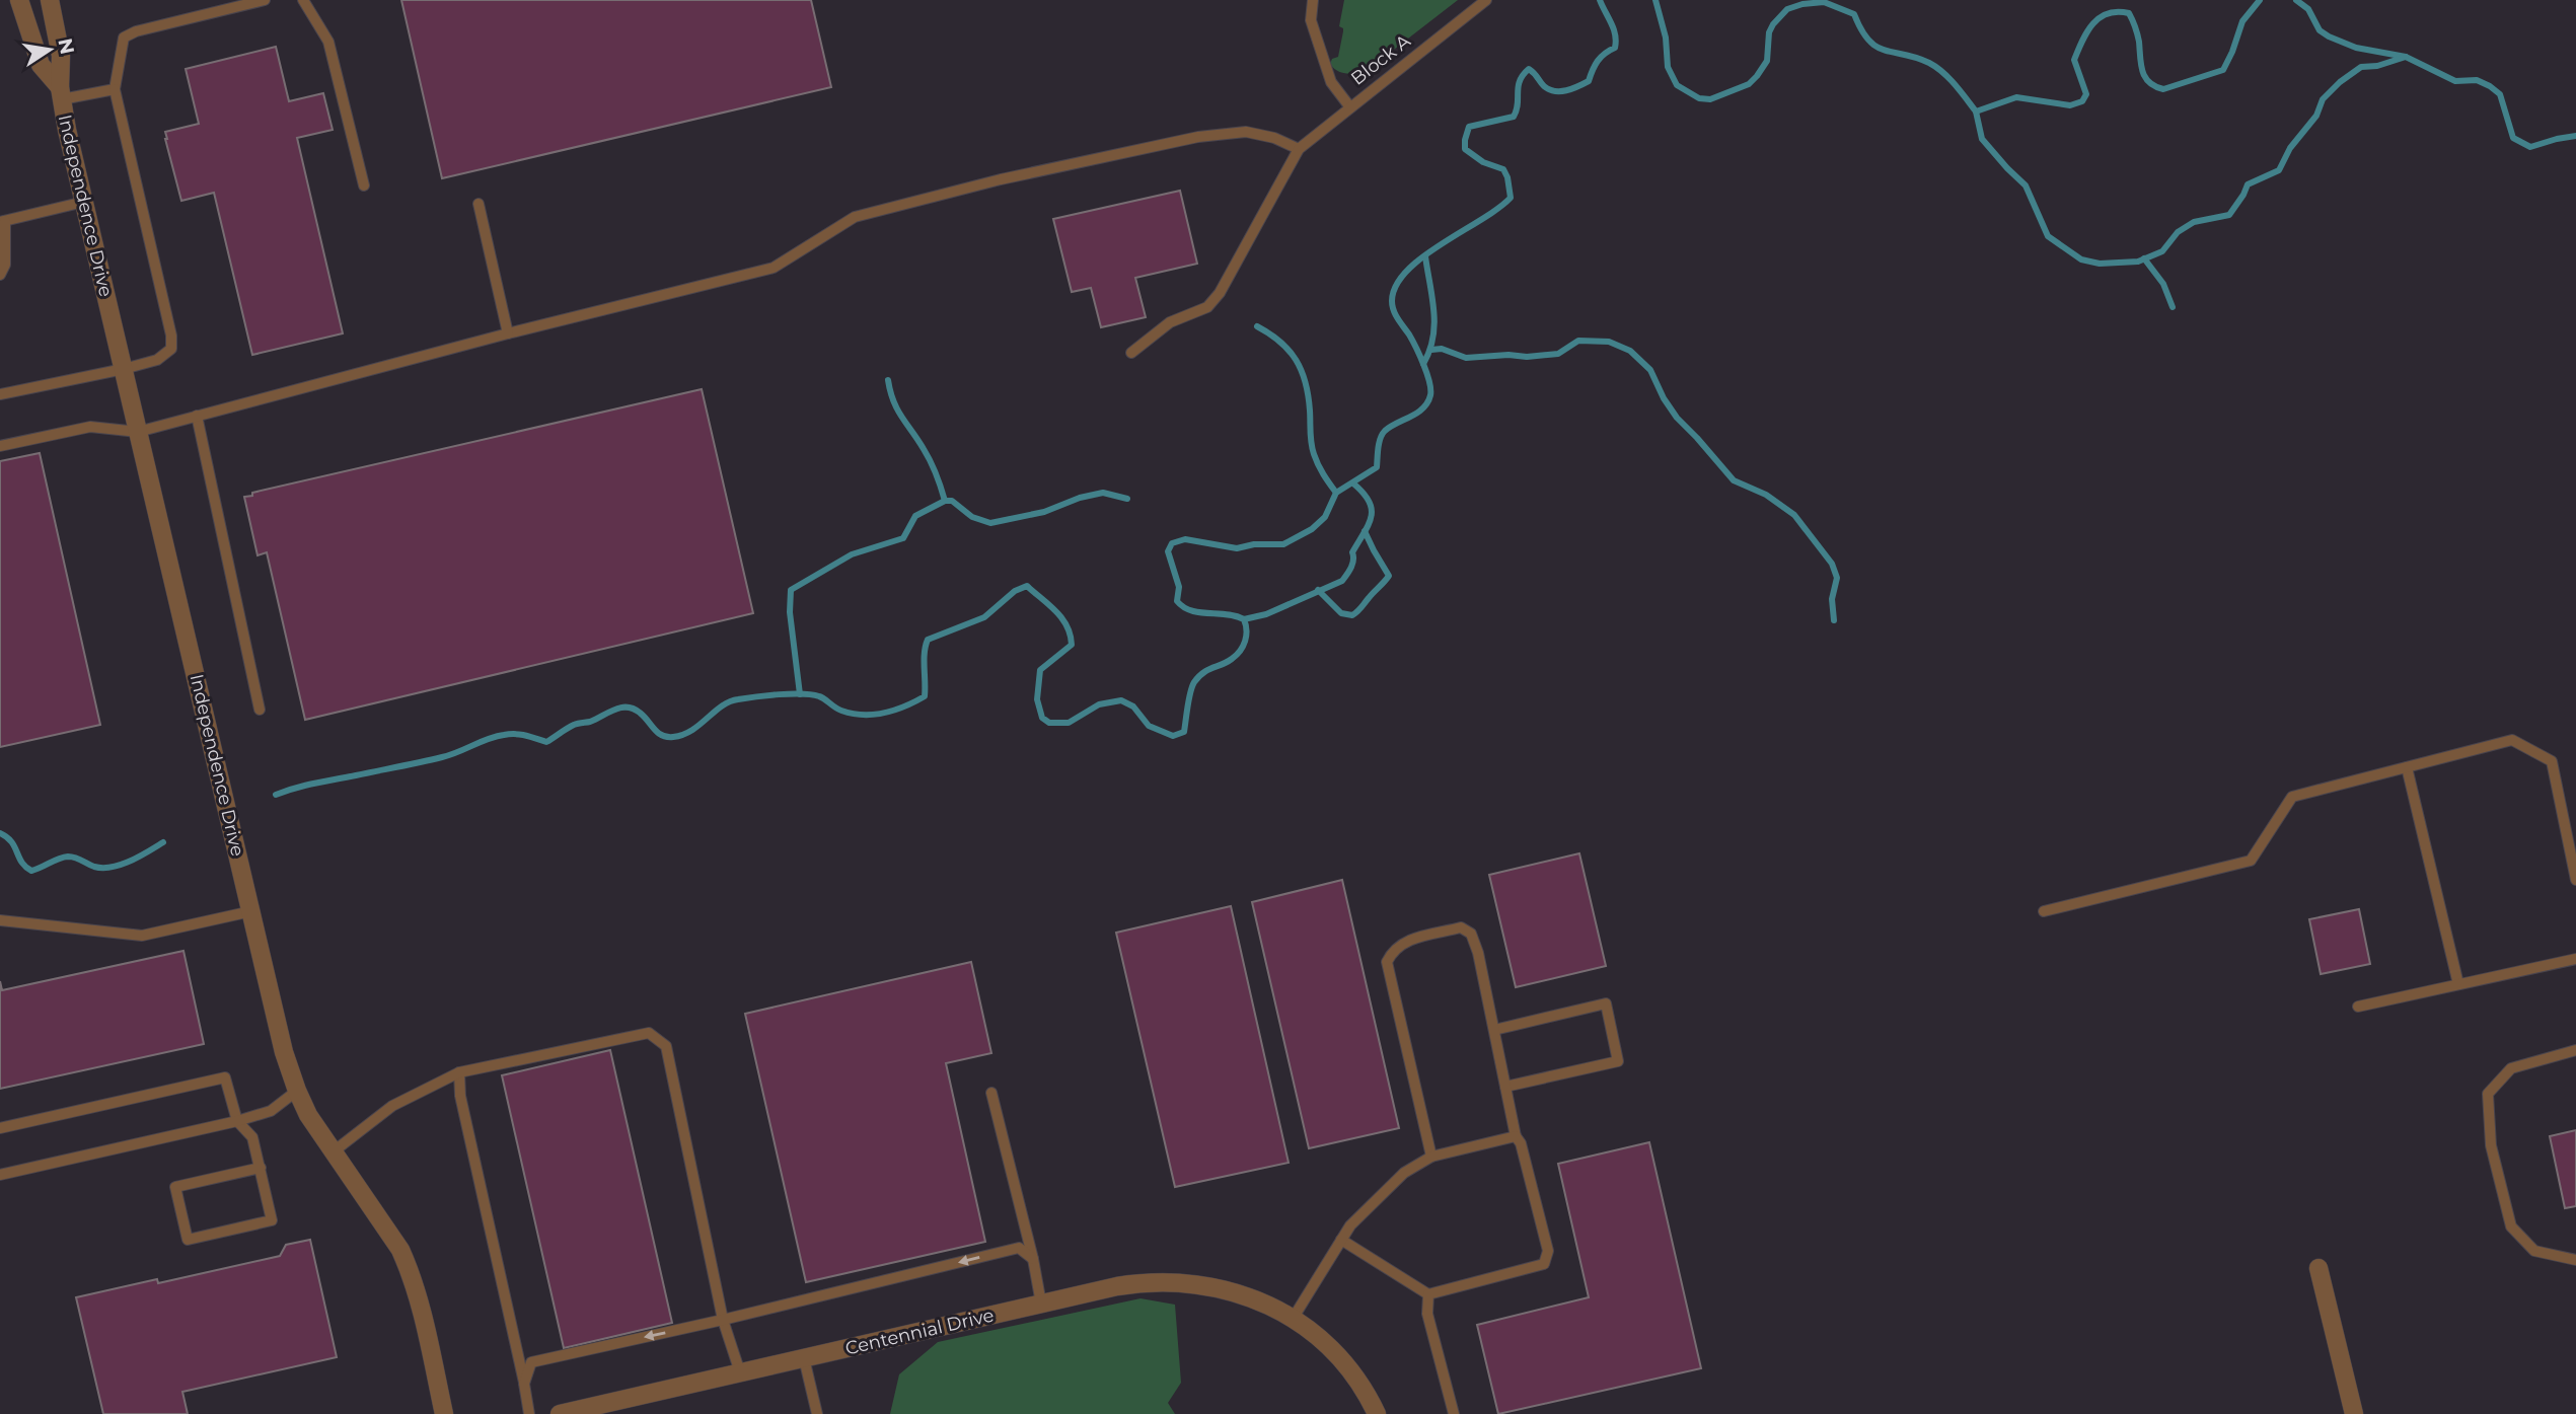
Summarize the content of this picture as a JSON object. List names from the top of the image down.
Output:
{
  "streets": {
    "street": ["Independence Drive", "Centennial Drive"],
    "lane": ["Block A"]
  },
  "north": "right"
}
